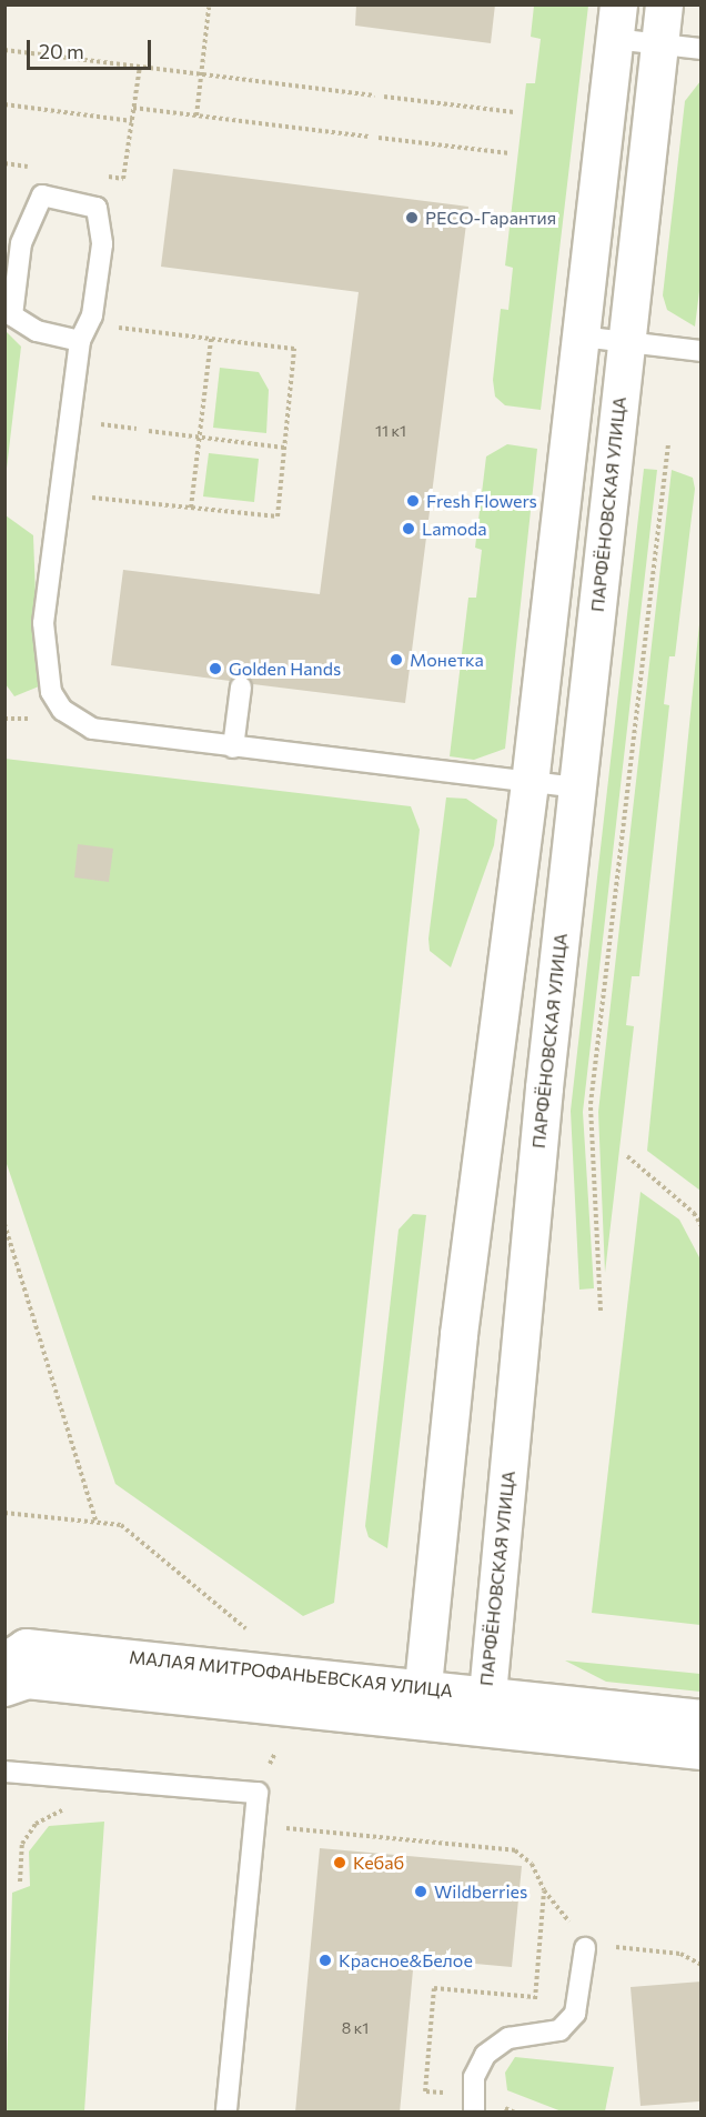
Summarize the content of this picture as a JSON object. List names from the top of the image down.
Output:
{
  "streets": {
    "street": ["ПАРФЁНОВСКАЯ УЛИЦА", "МАЛАЯ МИТРОФАНЬЕВСКАЯ УЛИЦА"]
  },
  "crossings": [
    ["ПАРФЁНОВСКАЯ УЛИЦА", "МАЛАЯ МИТРОФАНЬЕВСКАЯ УЛИЦА"]
  ],
  "places": [
    "РЕСО-Гарантия",
    "Fresh Flowers",
    "Lamoda",
    "Монетка",
    "Golden Hands",
    "Кебаб",
    "Wildberries",
    "Красное&Белое"
  ],
  "house_numbers": ["11 к1", "8 к1"],
  "scale_bar": "20 m"
}
